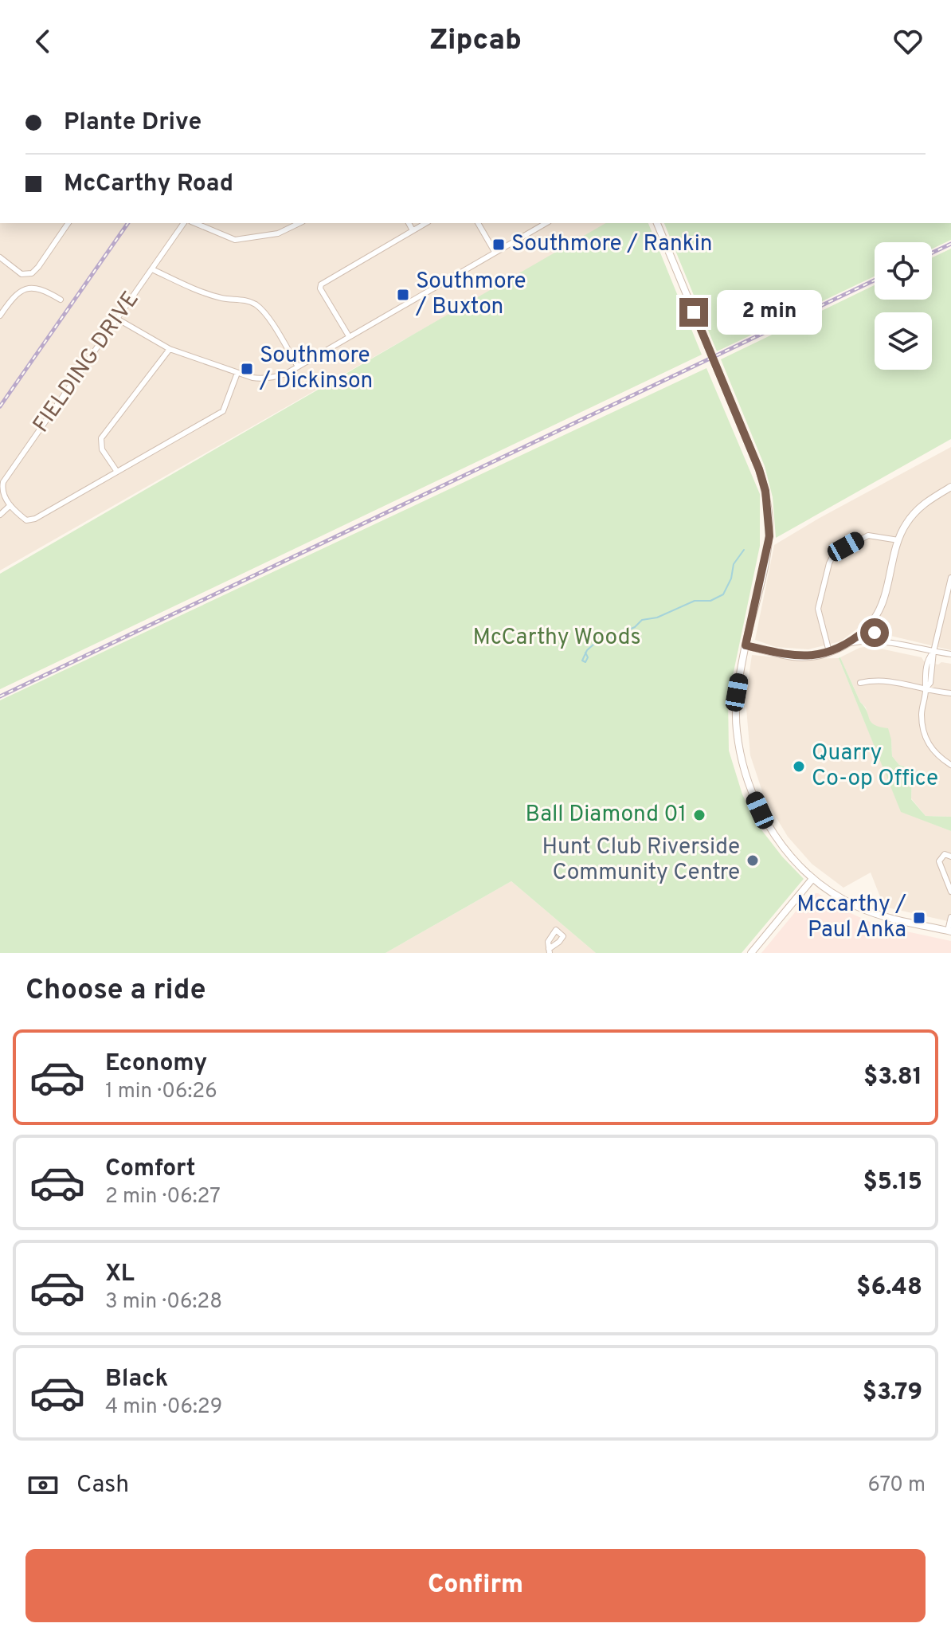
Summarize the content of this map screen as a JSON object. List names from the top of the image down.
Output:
{
  "streets": {
    "street": ["FIELDING DRIVE"]
  },
  "parks": ["McCarthy Woods"],
  "places": {
    "transit": [
      "Southmore / Rankin",
      "Southmore / Buxton",
      "Southmore / Dickinson",
      "Mccarthy / Paul Anka"
    ],
    "other": ["Quarry Co-op Office", "Ball Diamond 01", "Hunt Club Riverside Community Centre"]
  },
  "page": {
    "header": "Zipcab",
    "banner": ["Plante Drive", "McCarthy Road"],
    "bubble": "2 min",
    "heading": "Choose a ride",
    "list": [
      {
        "name": "Economy",
        "note": "1 min · 06:26",
        "value": "$3.81"
      },
      {
        "name": "Comfort",
        "note": "2 min · 06:27",
        "value": "$5.15"
      },
      {
        "name": "XL",
        "note": "3 min · 06:28",
        "value": "$6.48"
      },
      {
        "name": "Black",
        "note": "4 min · 06:29",
        "value": "$3.79"
      }
    ],
    "pay": ["Cash", "670 m"],
    "buttons": "Confirm"
  }
}
